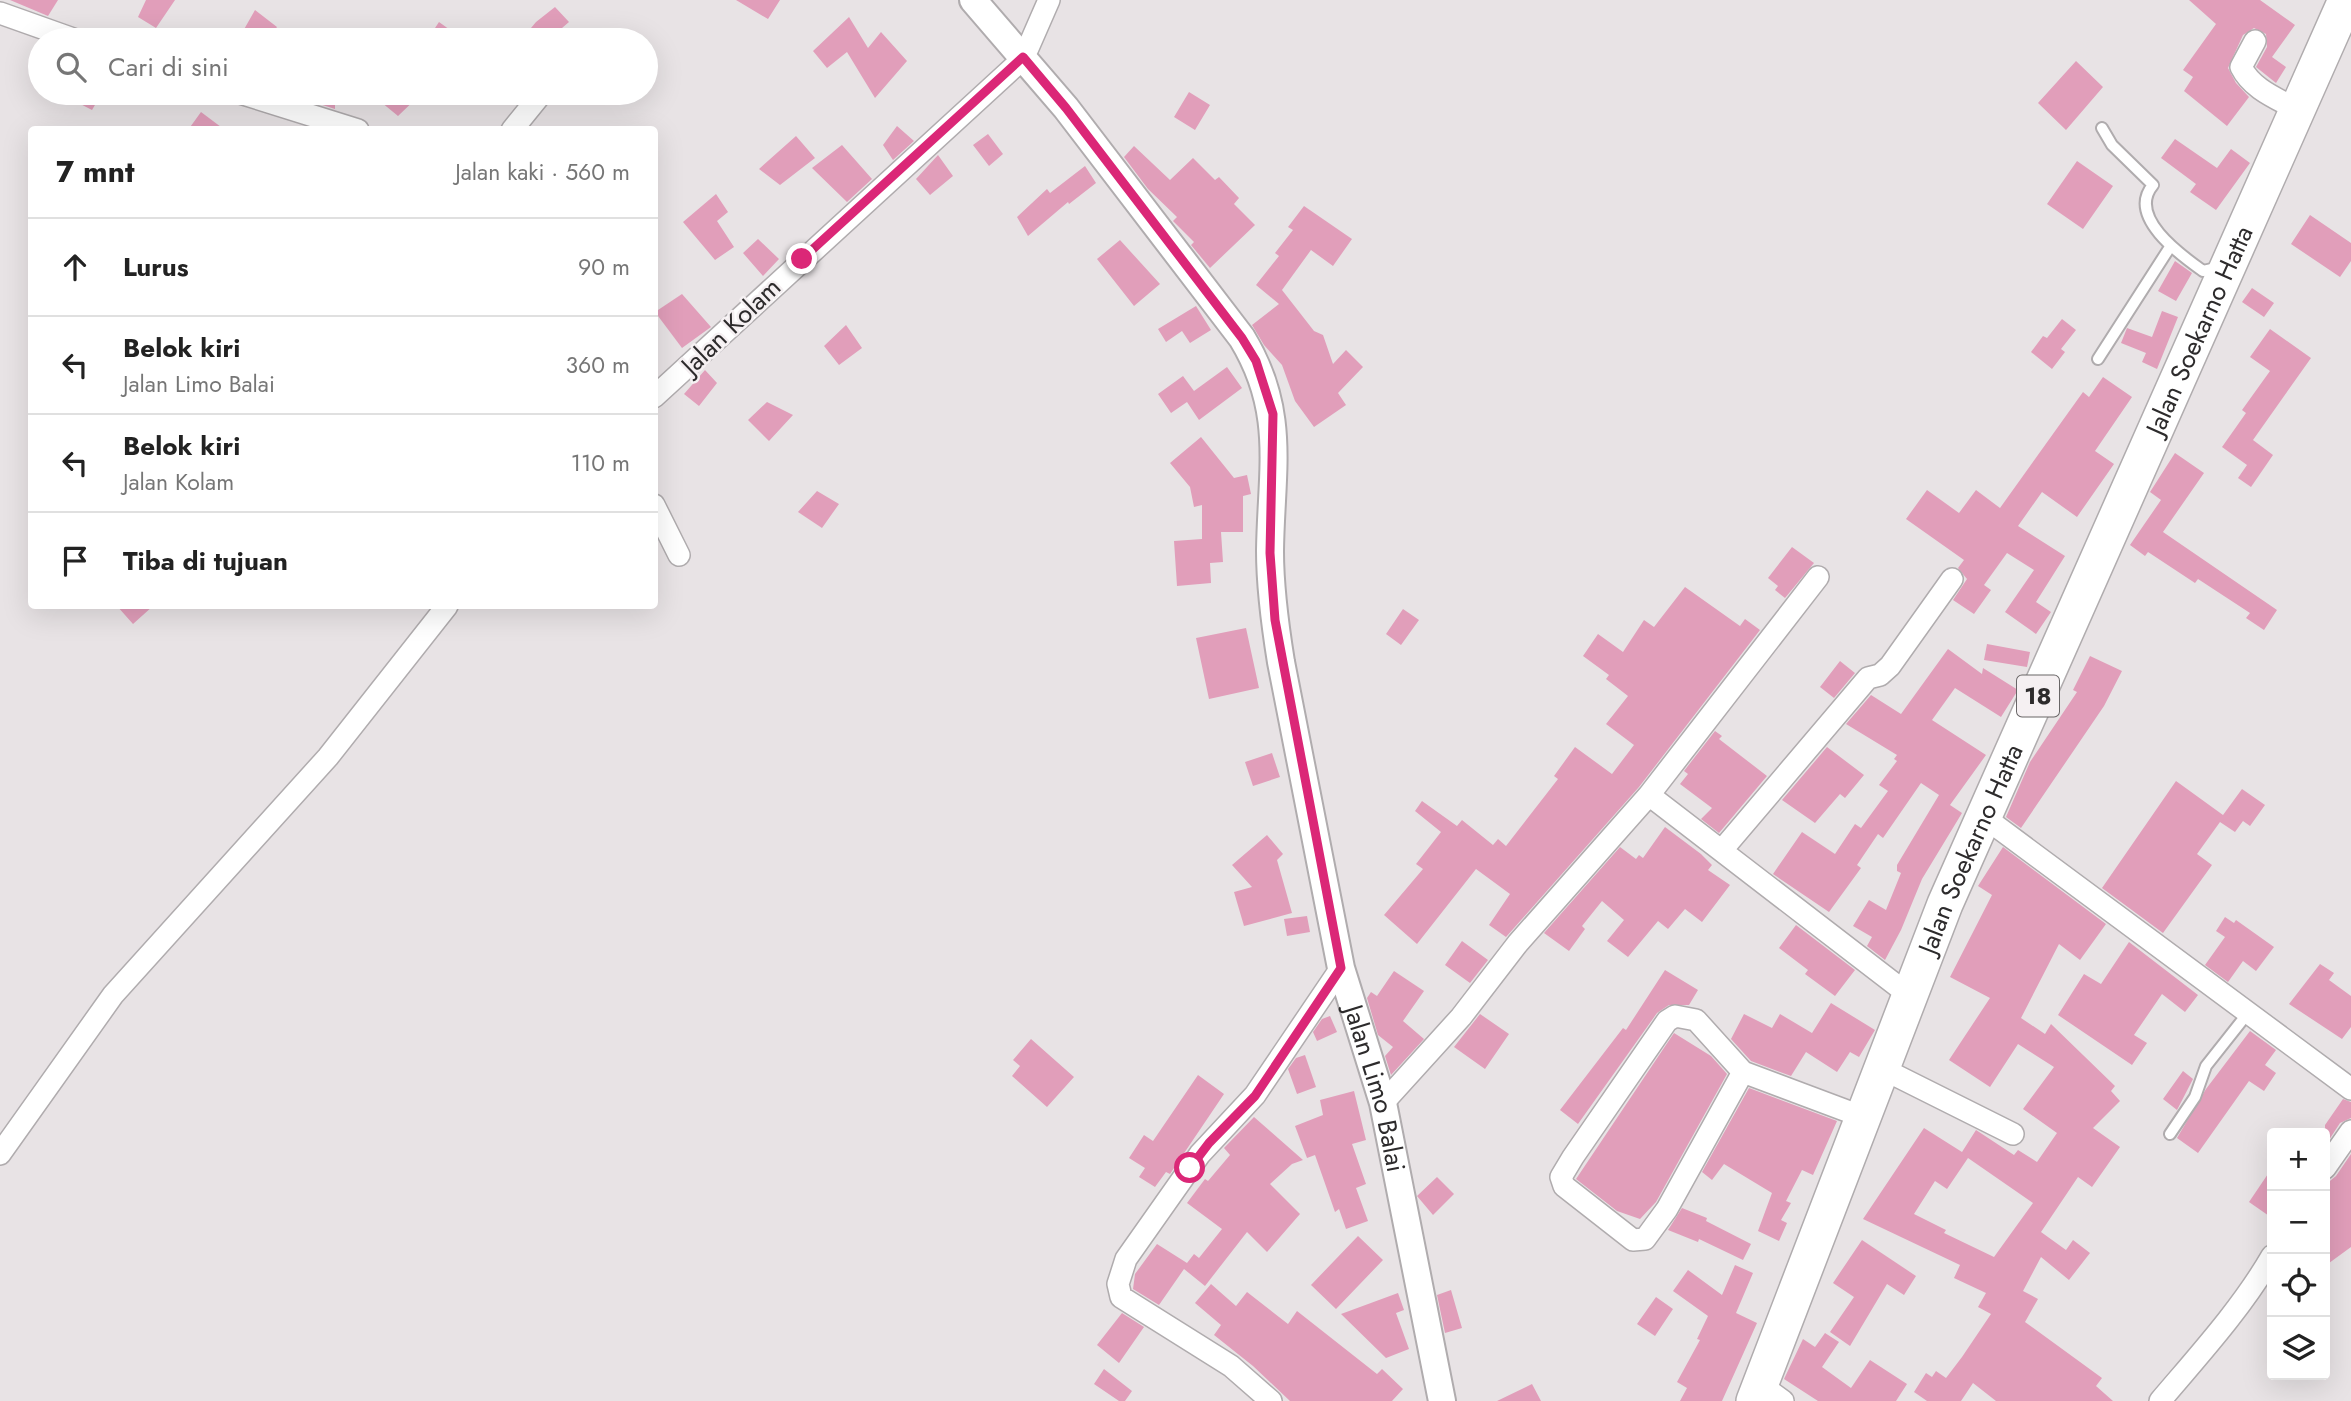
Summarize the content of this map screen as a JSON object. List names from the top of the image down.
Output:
{
  "streets": {
    "highway": ["Jalan Soekarno Hatta", "18"],
    "street": ["Jalan Kolam", "Jalan Limo Balai"]
  },
  "crossings": [
    ["Jalan Kolam", "Jalan Limo Balai"]
  ],
  "page": {
    "search": "Cari di sini",
    "heading": ["7 mnt", "Jalan kaki · 560 m"],
    "list": [
      ["Lurus", "90 m"],
      ["Belok kiri", "Jalan Limo Balai", "360 m"],
      ["Belok kiri", "Jalan Kolam", "110 m"],
      "Tiba di tujuan"
    ],
    "map_buttons": ["+", "−"]
  }
}
